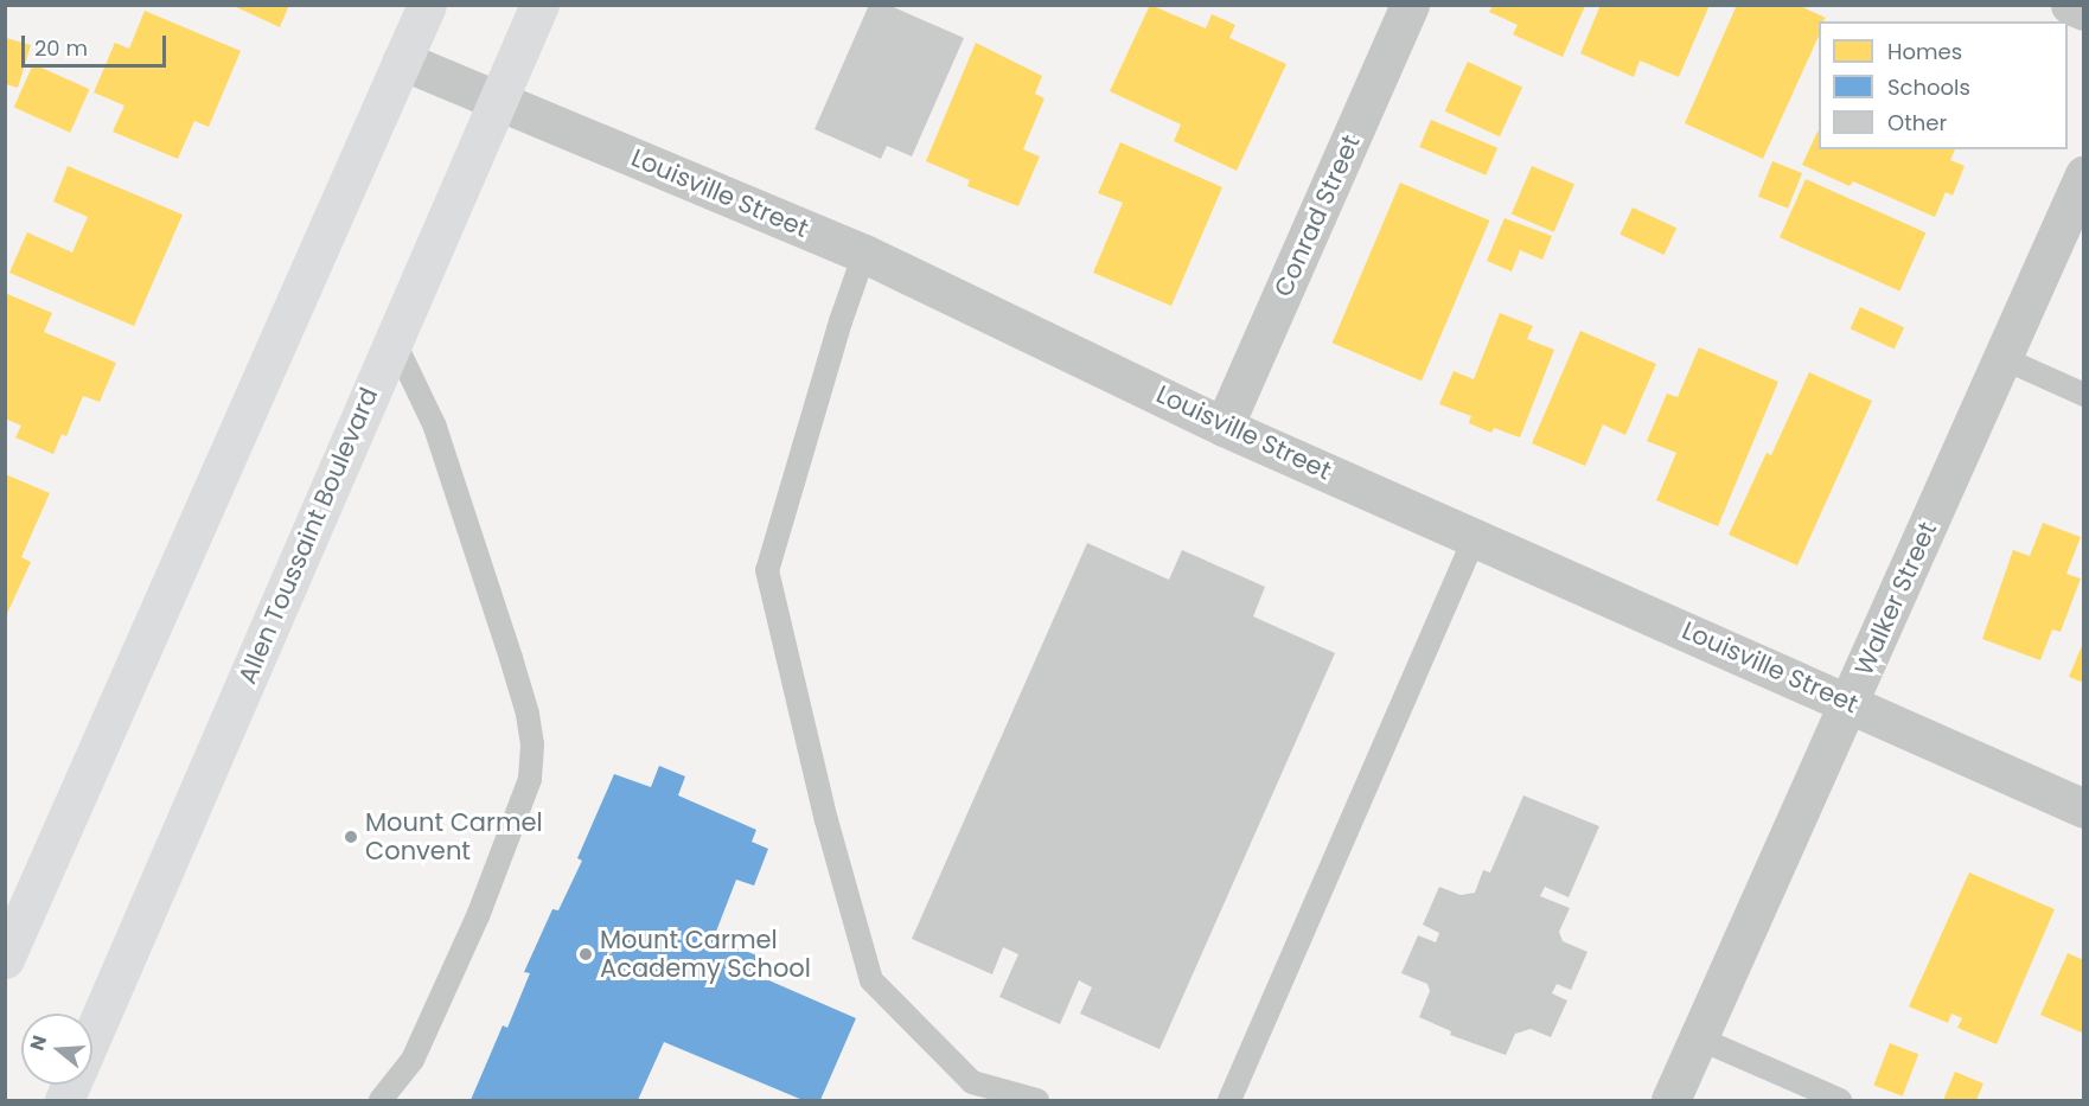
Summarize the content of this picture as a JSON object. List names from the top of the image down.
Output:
{
  "streets": {
    "main road": ["Allen Toussaint Boulevard"],
    "street": ["Louisville Street", "Conrad Street", "Walker Street"]
  },
  "crossings": [
    ["Louisville Street", "Conrad Street"],
    ["Louisville Street", "Allen Toussaint Boulevard"],
    ["Louisville Street", "Walker Street"]
  ],
  "places": ["Mount Carmel Convent", "Mount Carmel Academy School"],
  "legend": ["Homes", "Schools", "Other"],
  "scale_bar": "20 m",
  "north": "left"
}
